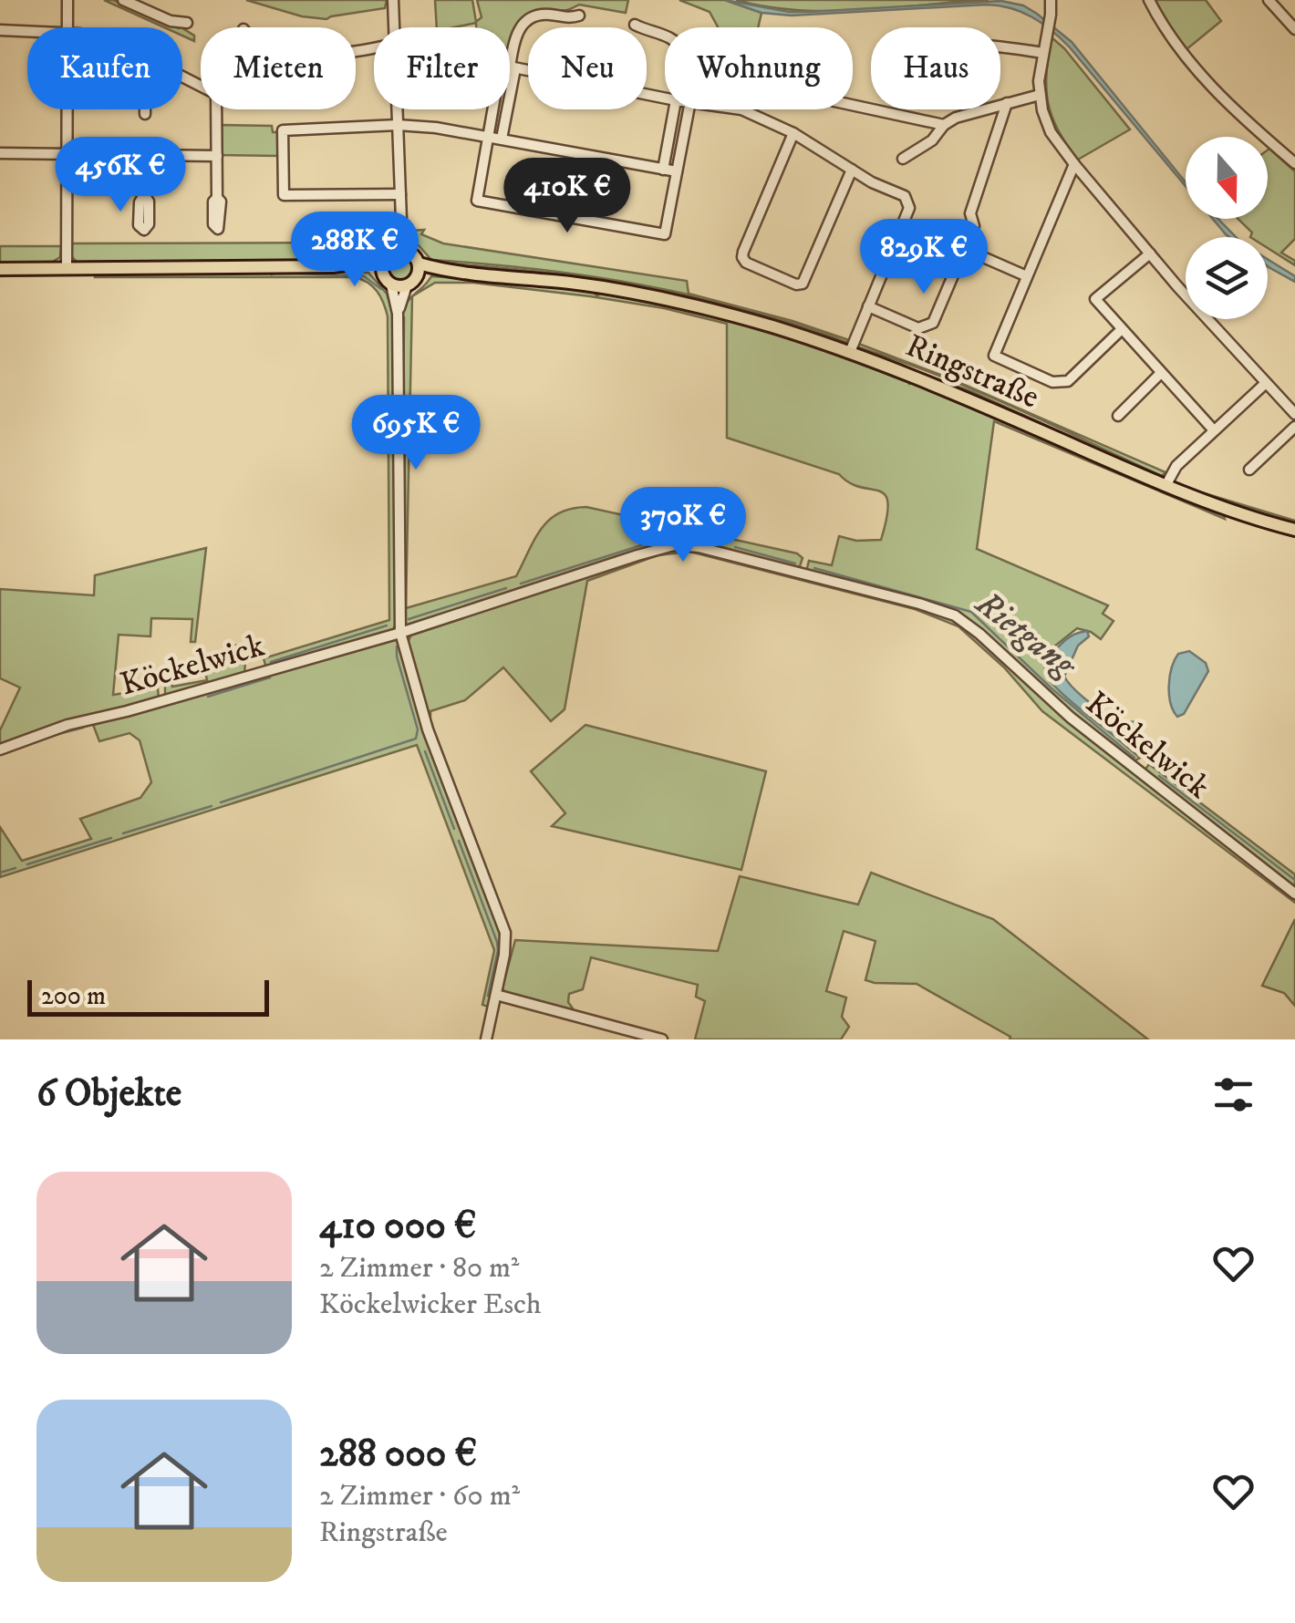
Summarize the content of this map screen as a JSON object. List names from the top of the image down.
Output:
{
  "streets": {
    "main road": ["Ringstraße"],
    "street": ["Köckelwick"]
  },
  "water": ["Rietgang"],
  "scale_bar": "200 m",
  "north": "bottom",
  "page": {
    "chip": [
      "Kaufen",
      "Mieten",
      "Filter",
      "Neu",
      "Wohnung",
      "Haus"
    ],
    "price": [
      "456K €",
      "410K €",
      "288K €",
      "829K €",
      "695K €",
      "370K €"
    ],
    "scale": "200 m",
    "heading": "6 Objekte",
    "list": [
      {
        "name": "410 000 €",
        "note": "2 Zimmer · 80 m² · Köckelwicker Esch"
      },
      {
        "name": "288 000 €",
        "note": "2 Zimmer · 60 m² · Ringstraße"
      }
    ]
  }
}
